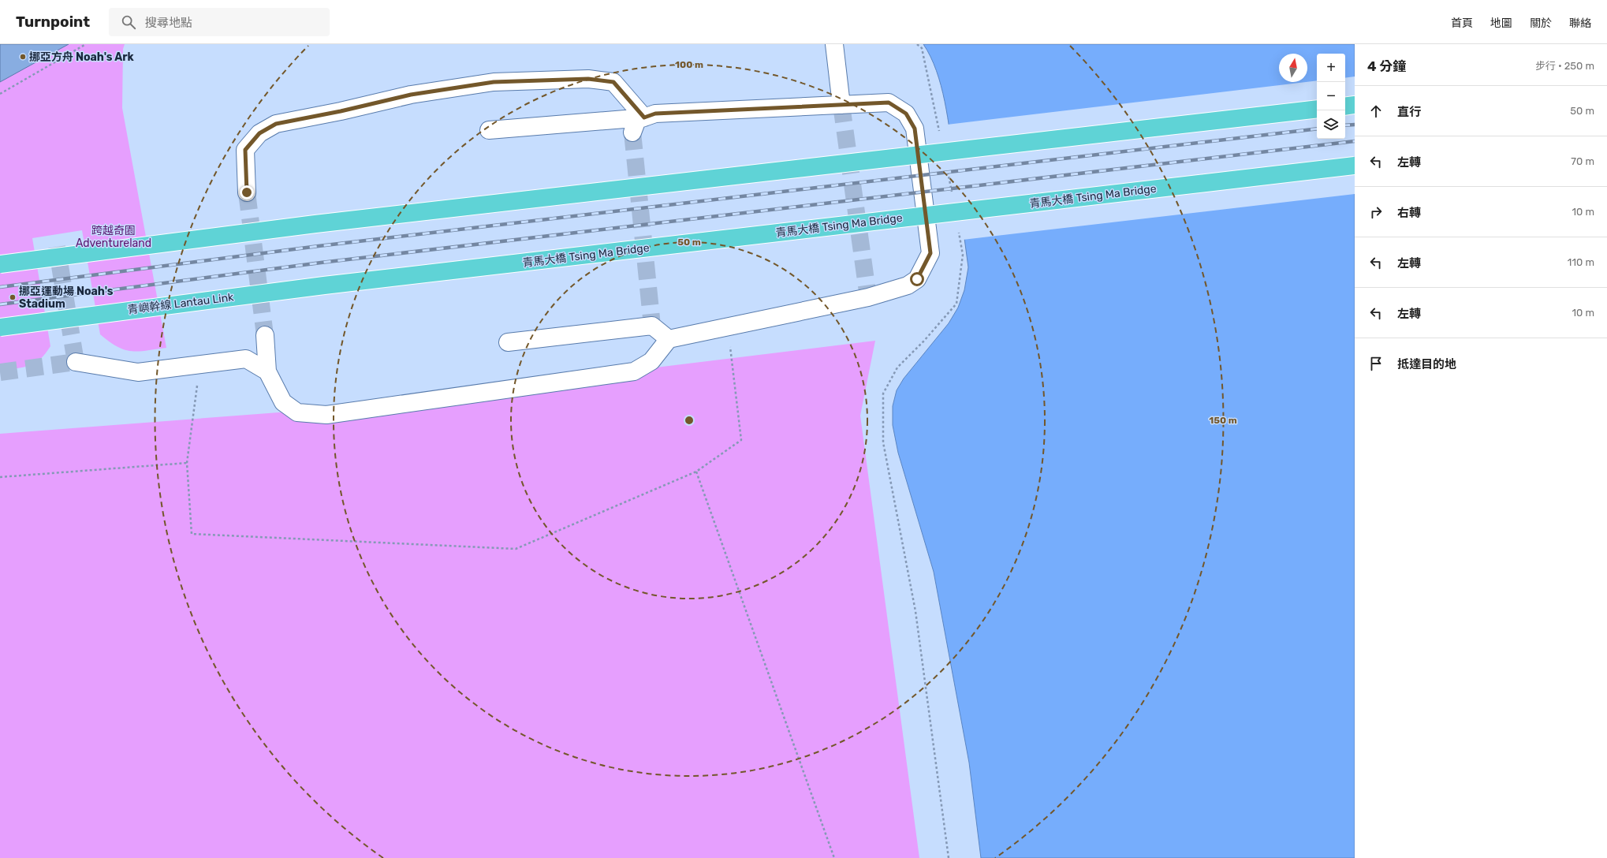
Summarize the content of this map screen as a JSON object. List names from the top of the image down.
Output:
{
  "streets": {
    "highway": ["青馬大橋 Tsing Ma Bridge", "青嶼幹線 Lantau Link"]
  },
  "crossings": [
    ["青馬大橋 Tsing Ma Bridge", "青嶼幹線 Lantau Link"]
  ],
  "parks": ["跨越奇園 Adventureland"],
  "places": ["挪亞方舟 Noah's Ark", "挪亞運動場 Noah's Stadium"],
  "north": "top",
  "page": {
    "header": "Turnpoint",
    "search": "搜尋地點",
    "nav": [
      "首頁",
      "地圖",
      "關於",
      "聯絡"
    ],
    "heading": ["4 分鐘", "步行 · 250 m"],
    "map_buttons": ["+", "−"],
    "list": [
      ["直行", "50 m"],
      ["左轉", "70 m"],
      ["右轉", "10 m"],
      ["左轉", "110 m"],
      ["左轉", "10 m"],
      "抵達目的地"
    ]
  },
  "rings": ["100 m", "50 m", "150 m"]
}
